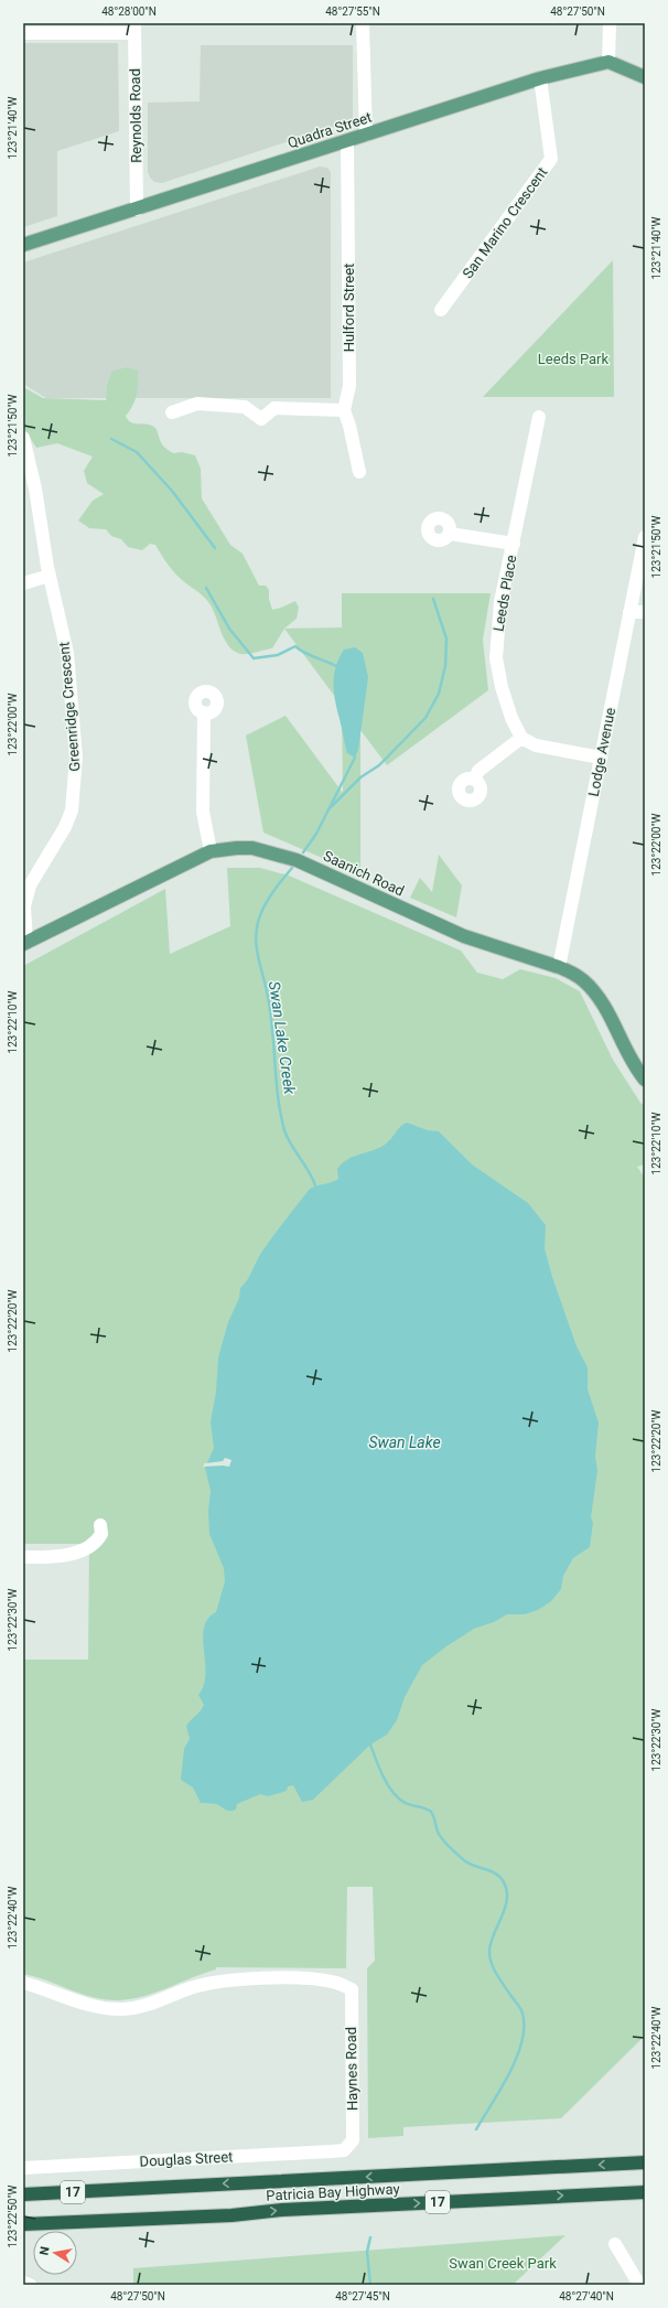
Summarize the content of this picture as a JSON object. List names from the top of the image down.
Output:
{
  "streets": {
    "highway": ["17", "Patricia Bay Highway"],
    "main road": ["Quadra Street", "Saanich Road"],
    "street": [
      "Reynolds Road",
      "San Marino Crescent",
      "Hulford Street",
      "Leeds Place",
      "Greenridge Crescent",
      "Lodge Avenue",
      "Haynes Road",
      "Douglas Street"
    ]
  },
  "crossings": [
    ["Reynolds Road", "Quadra Street"],
    ["Quadra Street", "San Marino Crescent"],
    ["Quadra Street", "Hulford Street"],
    ["Greenridge Crescent", "Saanich Road"],
    ["Lodge Avenue", "Saanich Road"],
    ["Haynes Road", "Douglas Street"]
  ],
  "water": ["Swan Lake Creek", "Swan Lake"],
  "parks": ["Leeds Park", "Swan Creek Park"],
  "north": "left",
  "coordinates": [
    "48°28'00\"N",
    "48°27'55\"N",
    "48°27'50\"N",
    "123°21'40\"W",
    "123°21'50\"W",
    "123°22'00\"W",
    "123°22'10\"W",
    "123°22'20\"W",
    "123°22'30\"W",
    "123°22'40\"W",
    "123°22'50\"W",
    "48°27'45\"N",
    "48°27'40\"N"
  ]
}
